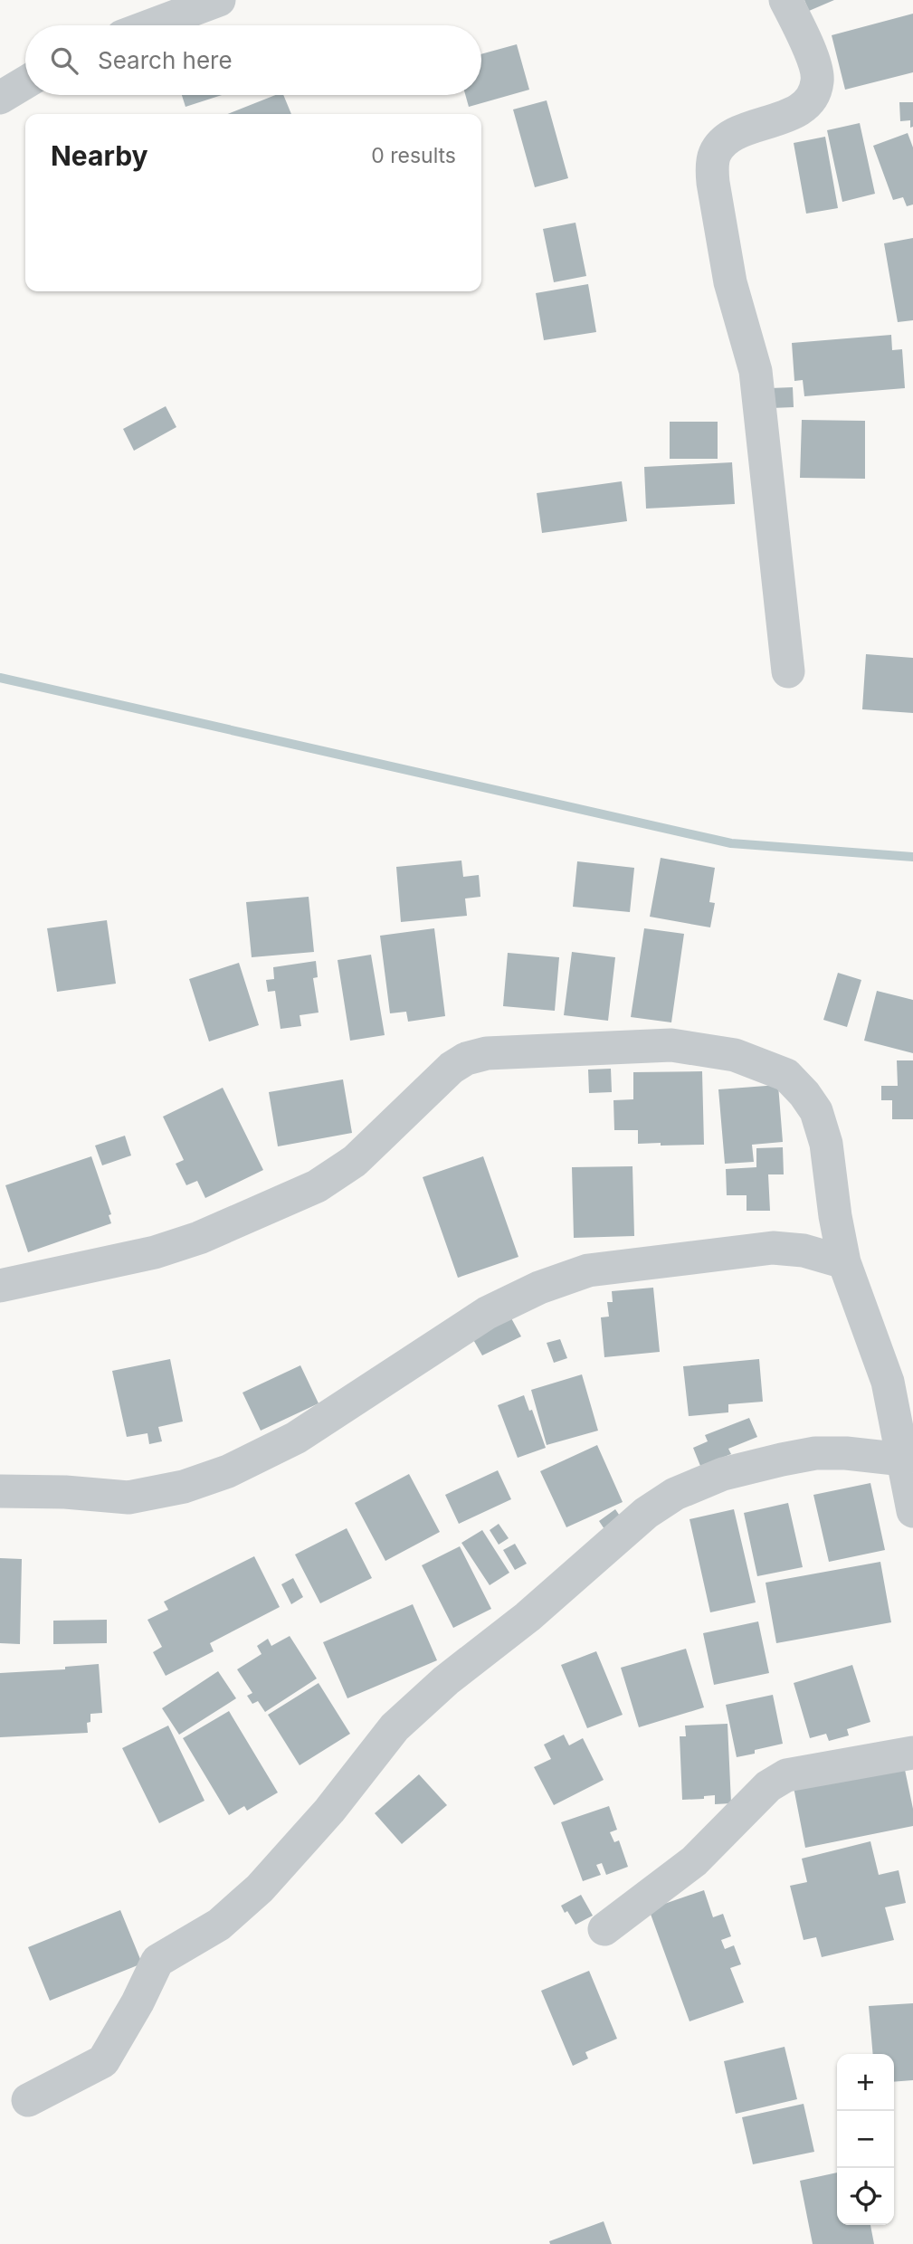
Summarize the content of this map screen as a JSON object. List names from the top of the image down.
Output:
{
  "page": {
    "search": "Search here",
    "heading": ["Nearby", "0 results"],
    "map_buttons": ["+", "−"]
  }
}
